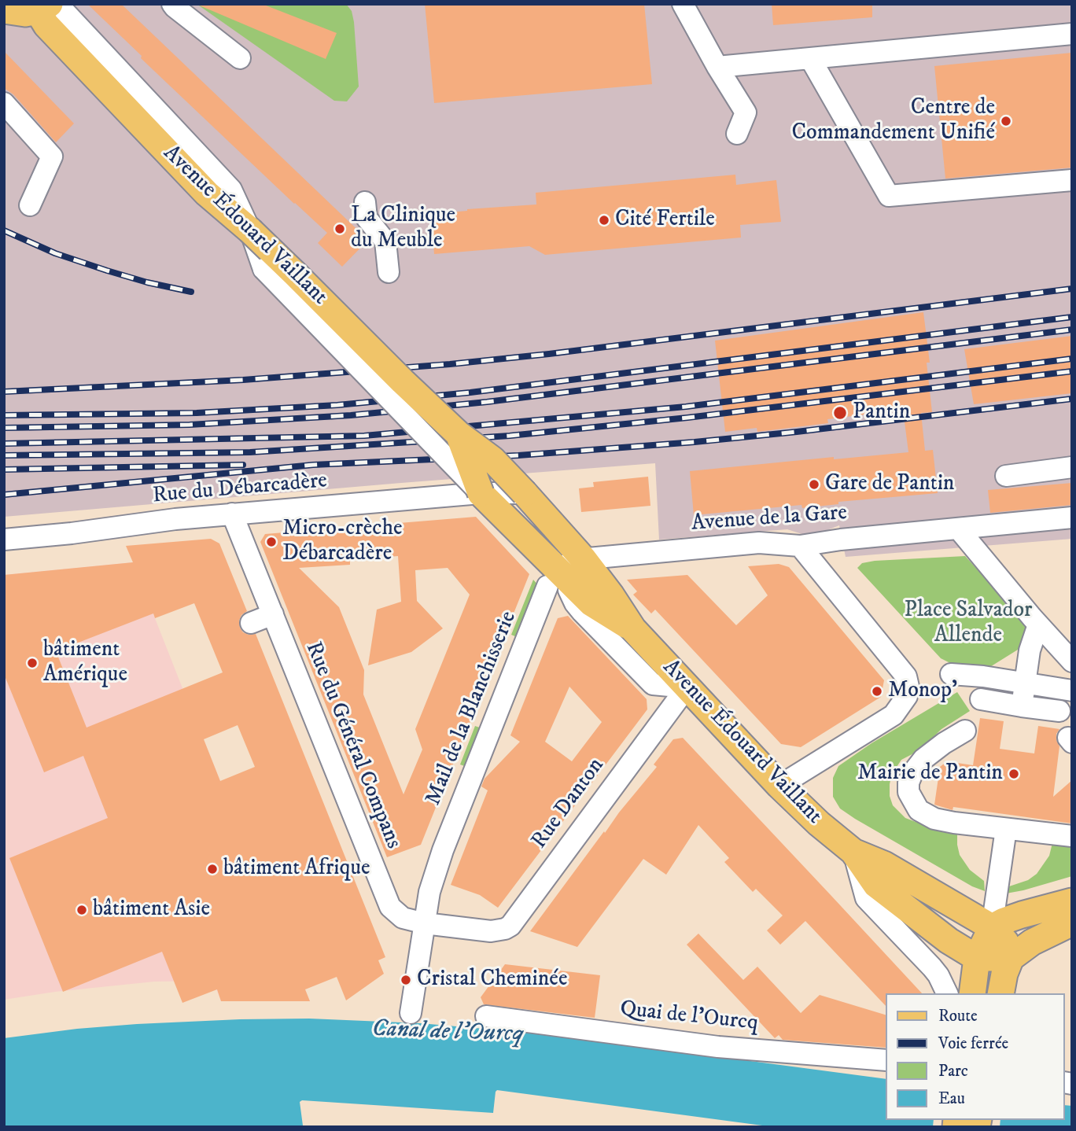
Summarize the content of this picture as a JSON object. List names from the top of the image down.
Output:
{
  "streets": {
    "main road": ["Avenue Édouard Vaillant"],
    "street": [
      "Rue du Débarcadère",
      "Avenue de la Gare",
      "Mail de la Blanchisserie",
      "Rue du Général Compans",
      "Rue Danton",
      "Quai de l'Ourcq"
    ]
  },
  "crossings": [
    ["Avenue Édouard Vaillant", "Rue du Débarcadère"],
    ["Avenue Édouard Vaillant", "Avenue de la Gare"],
    ["Avenue Édouard Vaillant", "Mail de la Blanchisserie"],
    ["Avenue Édouard Vaillant", "Rue Danton"],
    ["Rue du Débarcadère", "Rue du Général Compans"],
    ["Avenue de la Gare", "Mail de la Blanchisserie"],
    ["Mail de la Blanchisserie", "Rue du Général Compans"],
    ["Rue du Général Compans", "Rue Danton"]
  ],
  "water": ["Canal de l'Ourcq"],
  "parks": ["Place Salvador Allende"],
  "places": [
    "Centre de Commandement Unifié",
    "Cité Fertile",
    "La Clinique du Meuble",
    "Pantin",
    "Gare de Pantin",
    "Micro-crèche Débarcadère",
    "bâtiment Amérique",
    "Monop'",
    "Mairie de Pantin",
    "bâtiment Afrique",
    "bâtiment Asie",
    "Cristal Cheminée"
  ],
  "legend": [
    "Route",
    "Voie ferrée",
    "Parc",
    "Eau"
  ]
}
